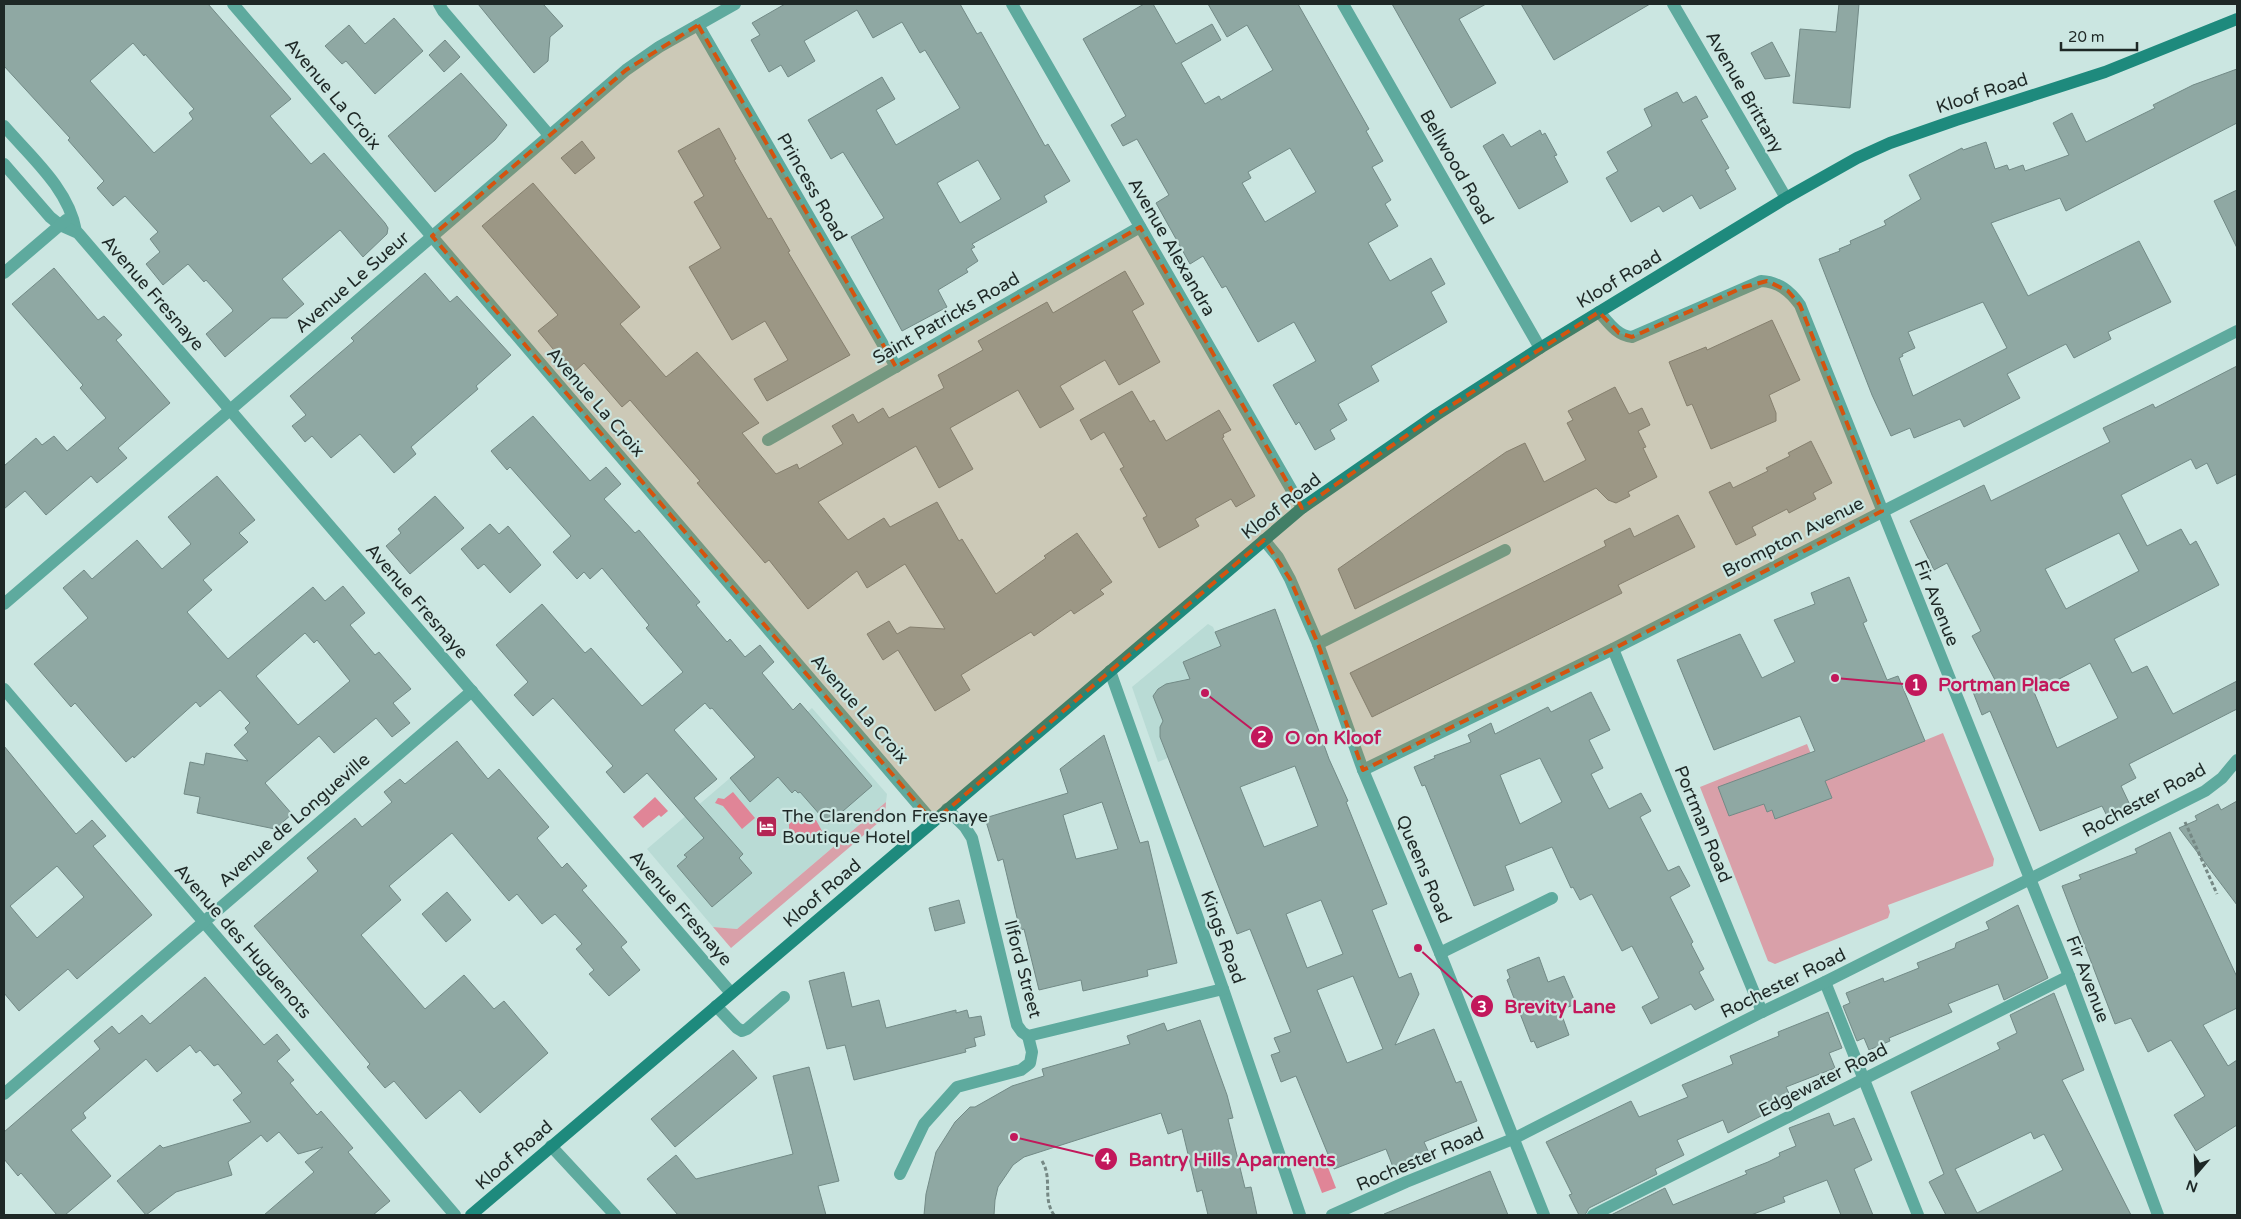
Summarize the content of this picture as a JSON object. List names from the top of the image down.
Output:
{
  "streets": {
    "main road": ["Kloof Road"],
    "street": [
      "Avenue Brittany",
      "Avenue La Croix",
      "Bellwood Road",
      "Princess Road",
      "Avenue Alexandra",
      "Avenue Le Sueur",
      "Avenue Fresnaye",
      "Saint Patricks Road",
      "Brompton Avenue",
      "Fir Avenue",
      "Rochester Road",
      "Avenue de Longueville",
      "Portman Road",
      "Queens Road",
      "Kings Road",
      "Avenue des Huguenots",
      "Ilford Street",
      "Edgewater Road"
    ]
  },
  "crossings": [
    ["Avenue Brittany", "Kloof Road"],
    ["Kloof Road", "Avenue La Croix"],
    ["Kloof Road", "Bellwood Road"],
    ["Kloof Road", "Avenue Alexandra"],
    ["Kloof Road", "Avenue Fresnaye"],
    ["Kloof Road", "Fir Avenue"],
    ["Kloof Road", "Queens Road"],
    ["Kloof Road", "Kings Road"],
    ["Kloof Road", "Ilford Street"],
    ["Avenue La Croix", "Avenue Le Sueur"],
    ["Princess Road", "Avenue Le Sueur"],
    ["Princess Road", "Saint Patricks Road"],
    ["Avenue Alexandra", "Saint Patricks Road"],
    ["Avenue Le Sueur", "Avenue Fresnaye"],
    ["Avenue Fresnaye", "Avenue de Longueville"],
    ["Brompton Avenue", "Fir Avenue"],
    ["Brompton Avenue", "Portman Road"],
    ["Brompton Avenue", "Queens Road"],
    ["Fir Avenue", "Rochester Road"],
    ["Fir Avenue", "Edgewater Road"],
    ["Rochester Road", "Portman Road"],
    ["Rochester Road", "Queens Road"],
    ["Avenue de Longueville", "Avenue des Huguenots"],
    ["Kings Road", "Ilford Street"]
  ],
  "places": {
    "other": [
      "Portman Place",
      "O on Kloof",
      "Brevity Lane",
      "Bantry Hills Aparments"
    ],
    "hotel": ["The Clarendon Fresnaye Boutique Hotel"]
  },
  "scale_bar": "20 m",
  "north": "bottom"
}
